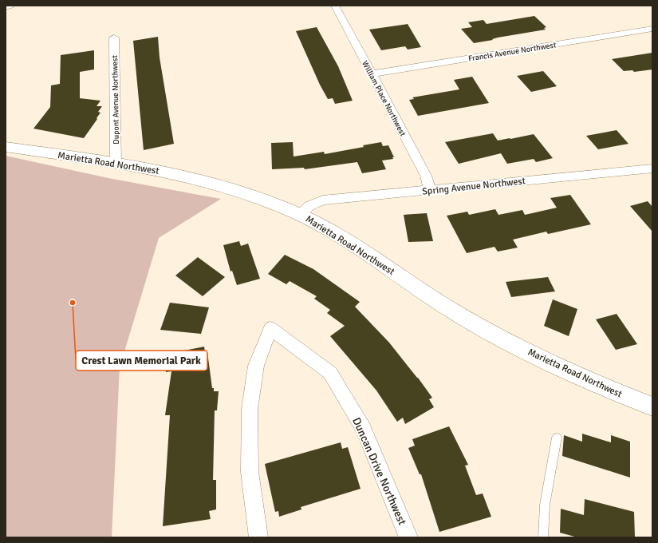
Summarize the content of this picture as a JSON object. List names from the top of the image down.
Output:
{
  "streets": {
    "main road": ["Marietta Road Northwest"],
    "street": [
      "Francis Avenue Northwest",
      "William Place Northwest",
      "Dupont Avenue Northwest",
      "Spring Avenue Northwest",
      "Duncan Drive Northwest"
    ]
  },
  "crossings": [
    ["Francis Avenue Northwest", "William Place Northwest"],
    ["William Place Northwest", "Spring Avenue Northwest"],
    ["Dupont Avenue Northwest", "Marietta Road Northwest"],
    ["Marietta Road Northwest", "Spring Avenue Northwest"]
  ],
  "places": ["Crest Lawn Memorial Park"]
}
